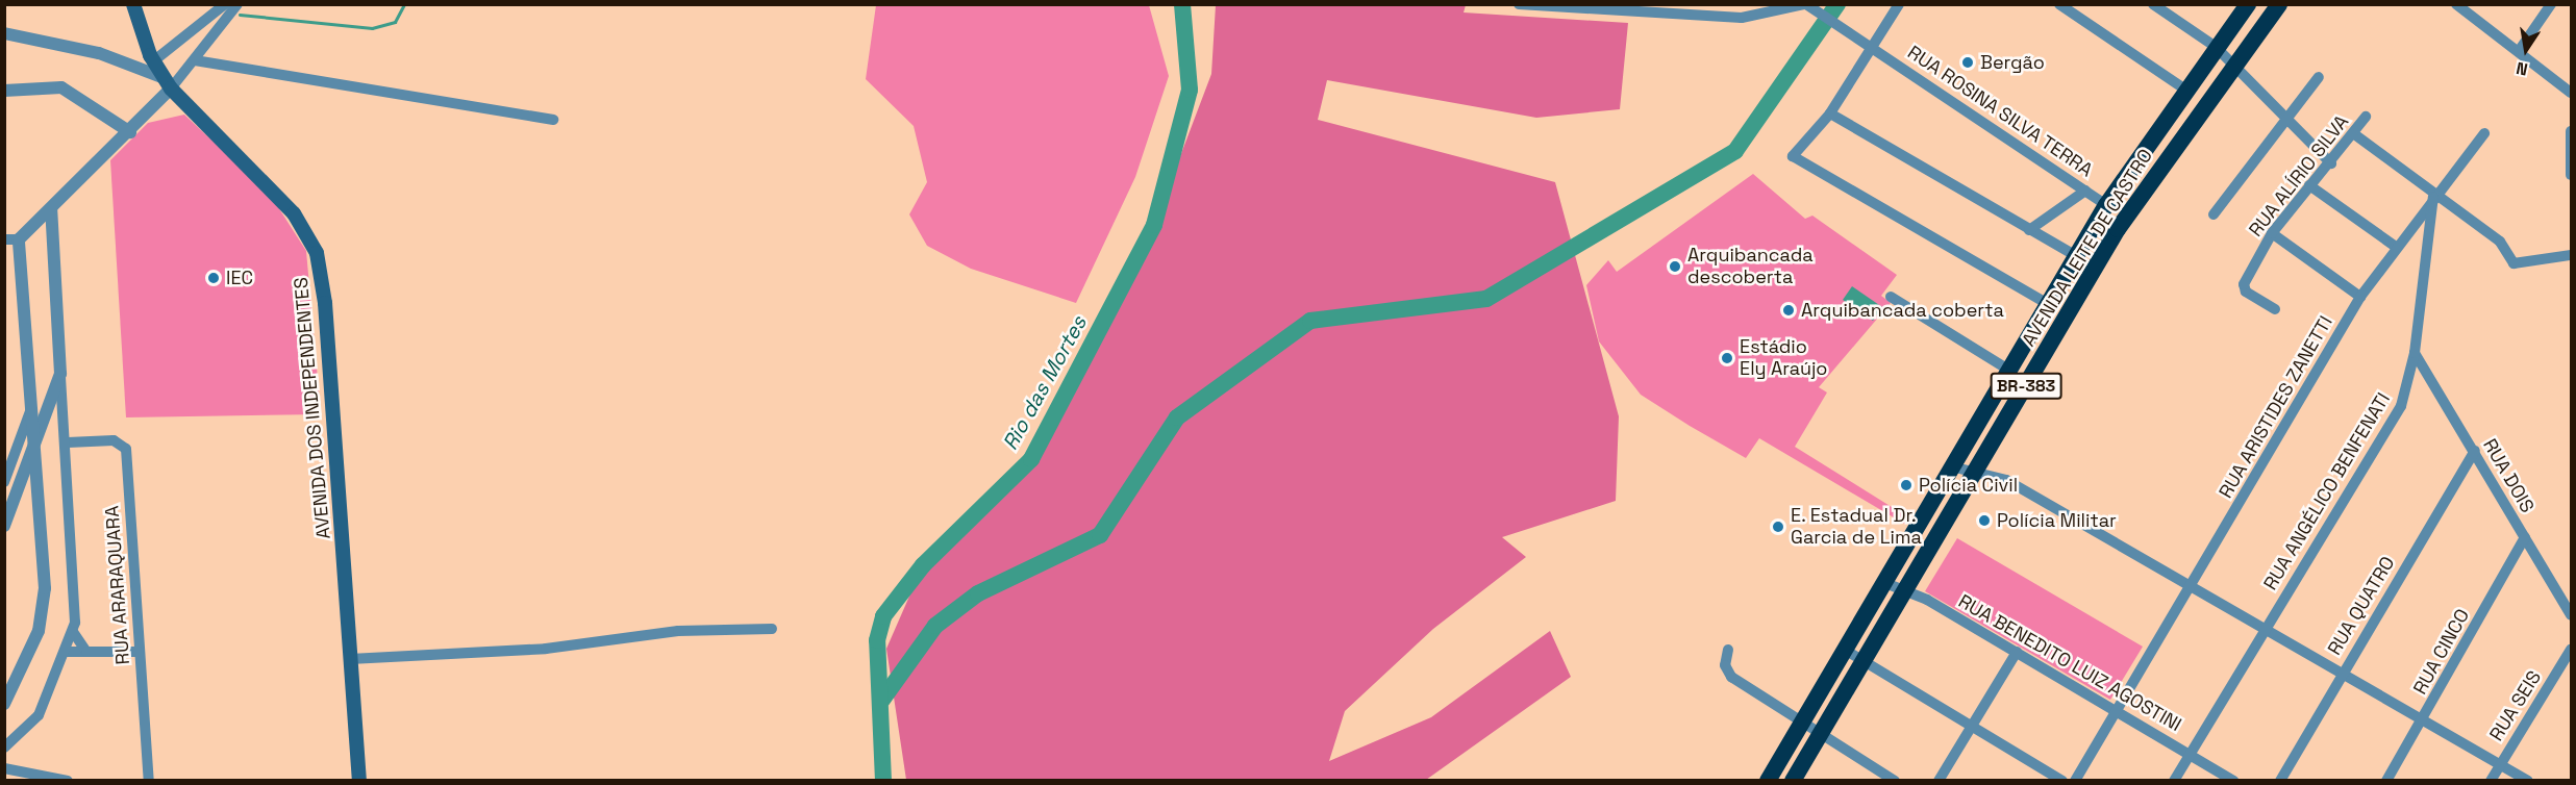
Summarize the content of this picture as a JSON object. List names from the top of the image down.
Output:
{
  "streets": {
    "highway": ["AVENIDA LEITE DE CASTRO", "BR-383"],
    "main road": ["AVENIDA DOS INDEPENDENTES"],
    "street": [
      "RUA ROSINA SILVA TERRA",
      "RUA ALÍRIO SILVA",
      "RUA ARISTIDES ZANETTI",
      "RUA DOIS",
      "RUA ANGÉLICO BENFENATI",
      "RUA ARARAQUARA",
      "RUA QUATRO",
      "RUA CINCO",
      "RUA BENEDITO LUIZ AGOSTINI",
      "RUA SEIS"
    ]
  },
  "crossings": [
    ["RUA ROSINA SILVA TERRA", "AVENIDA LEITE DE CASTRO"],
    ["AVENIDA LEITE DE CASTRO", "RUA BENEDITO LUIZ AGOSTINI"],
    ["RUA ARISTIDES ZANETTI", "RUA ANGÉLICO BENFENATI"],
    ["RUA ARISTIDES ZANETTI", "RUA BENEDITO LUIZ AGOSTINI"],
    ["RUA DOIS", "RUA ANGÉLICO BENFENATI"],
    ["RUA DOIS", "RUA QUATRO"],
    ["RUA DOIS", "RUA CINCO"],
    ["RUA ANGÉLICO BENFENATI", "RUA BENEDITO LUIZ AGOSTINI"]
  ],
  "water": ["Rio das Mortes"],
  "places": [
    "Bergão",
    "Arquibancada descoberta",
    "IEC",
    "Arquibancada coberta",
    "Estádio Ely Araújo",
    "Polícia Civil",
    "Polícia Militar",
    "E. Estadual Dr. Garcia de Lima"
  ],
  "north": "bottom"
}
